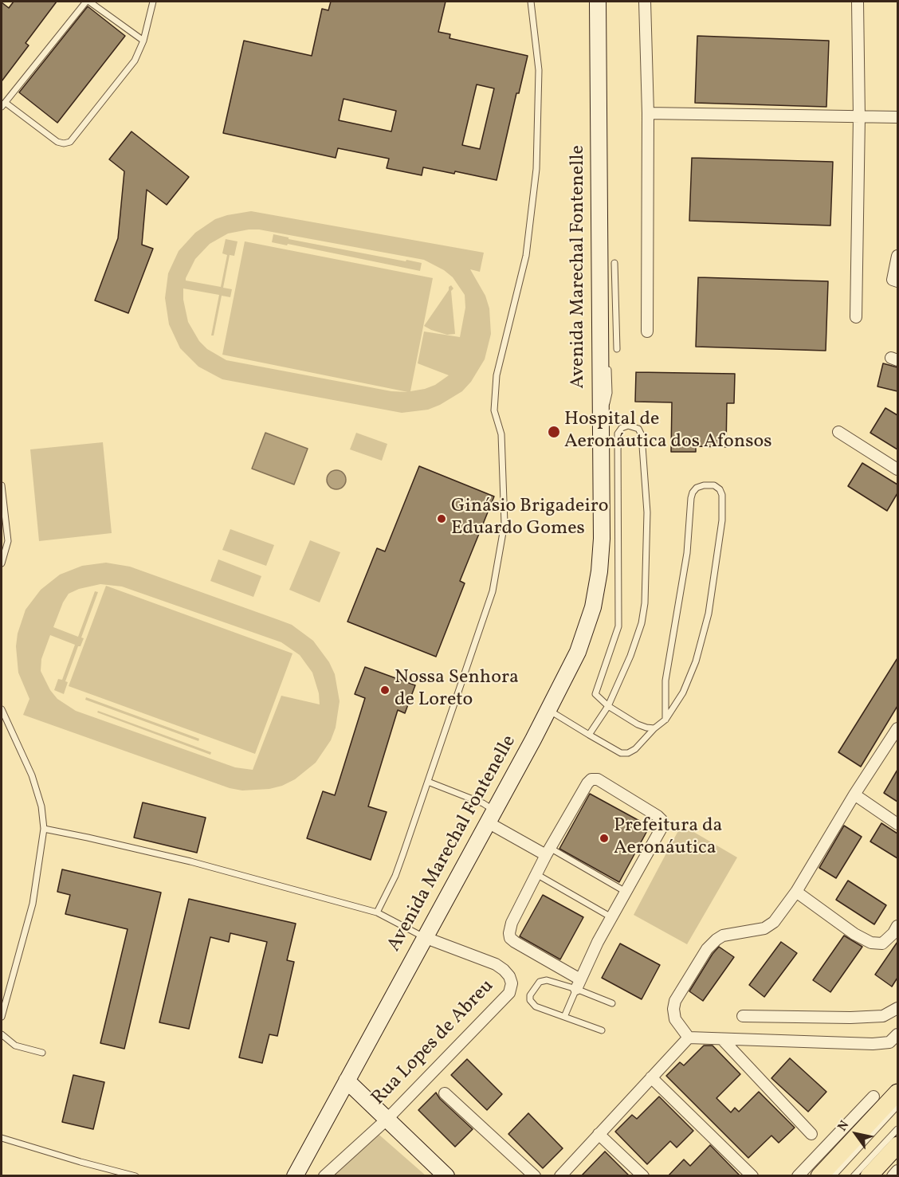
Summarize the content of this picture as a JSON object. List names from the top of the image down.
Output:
{
  "streets": {
    "main road": ["Avenida Marechal Fontenelle"],
    "street": ["Rua Lopes de Abreu"]
  },
  "crossings": [
    ["Avenida Marechal Fontenelle", "Rua Lopes de Abreu"]
  ],
  "places": [
    "Hospital de Aeronáutica dos Afonsos",
    "Ginásio Brigadeiro Eduardo Gomes",
    "Nossa Senhora de Loreto",
    "Prefeitura da Aeronáutica"
  ],
  "north": "top left"
}
